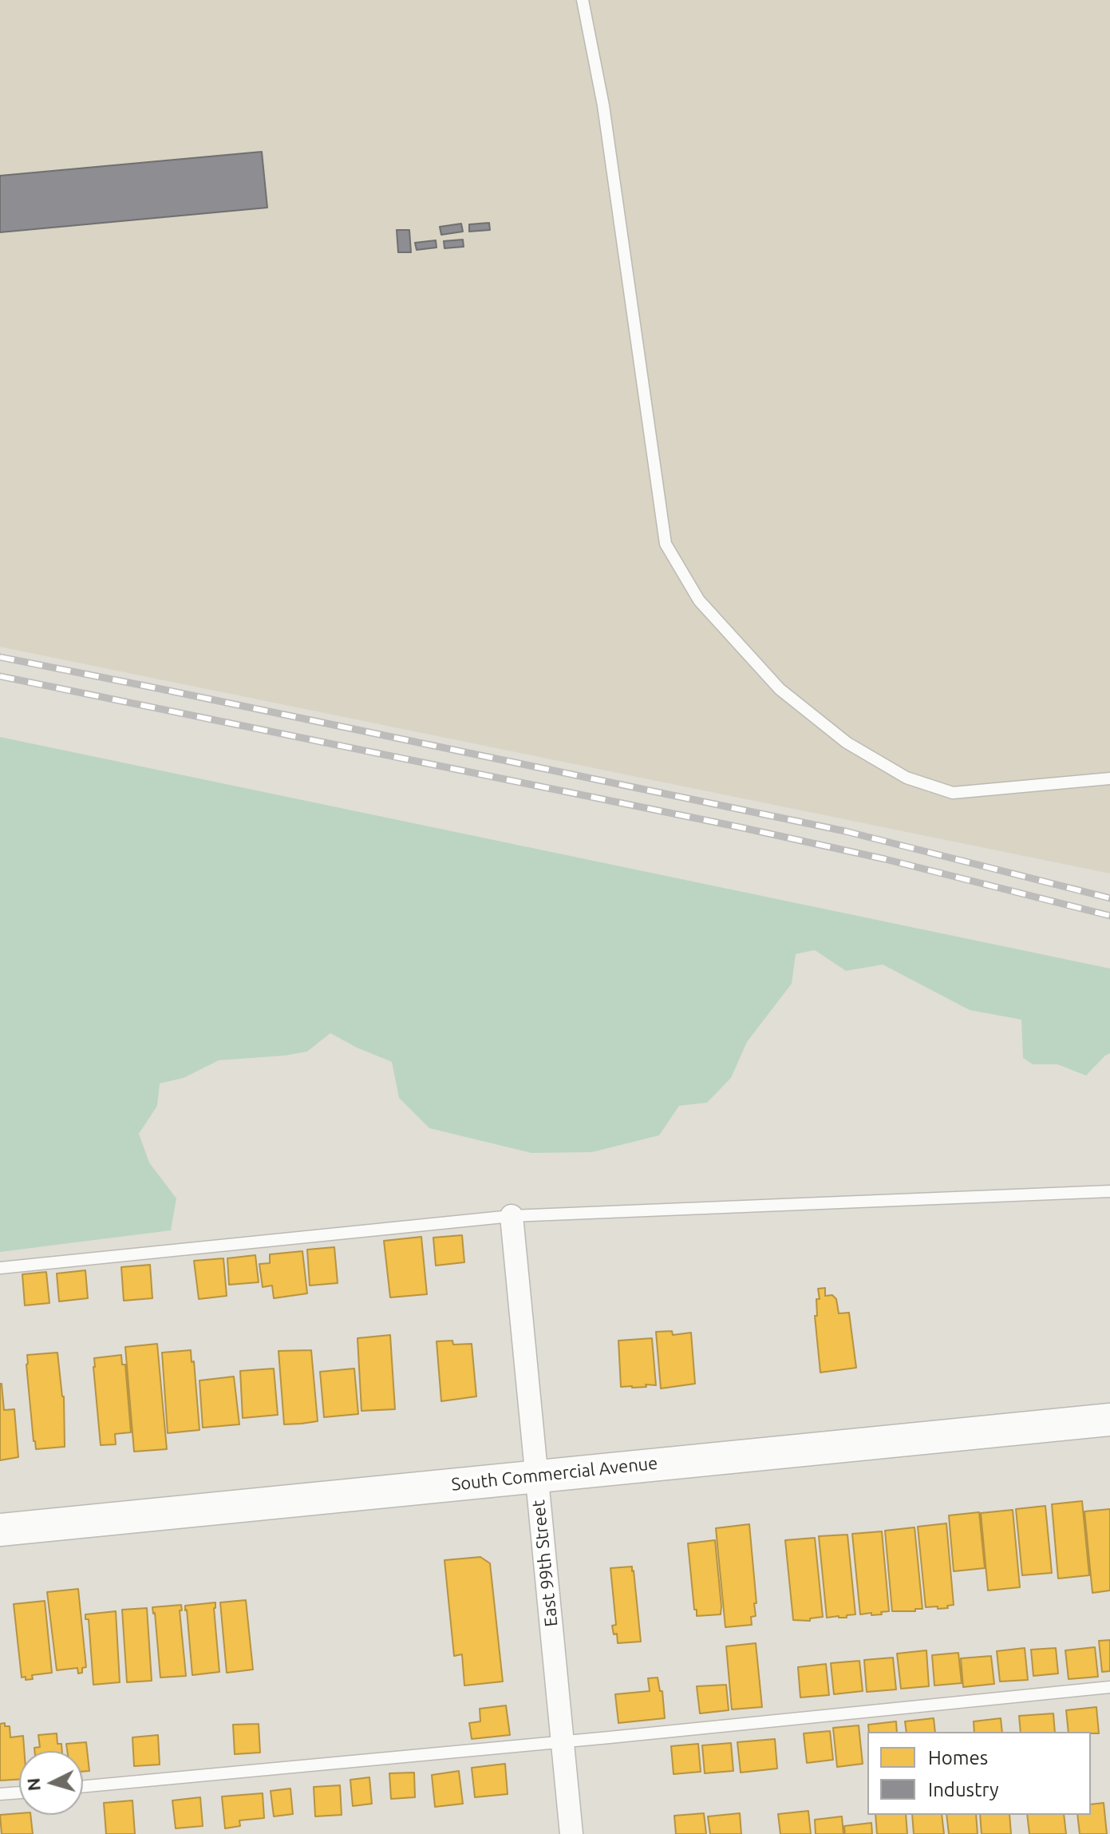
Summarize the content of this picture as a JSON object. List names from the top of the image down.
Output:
{
  "streets": {
    "main road": ["South Commercial Avenue"],
    "street": ["East 99th Street"]
  },
  "crossings": [
    ["South Commercial Avenue", "East 99th Street"]
  ],
  "legend": ["Homes", "Industry"],
  "north": "left"
}
